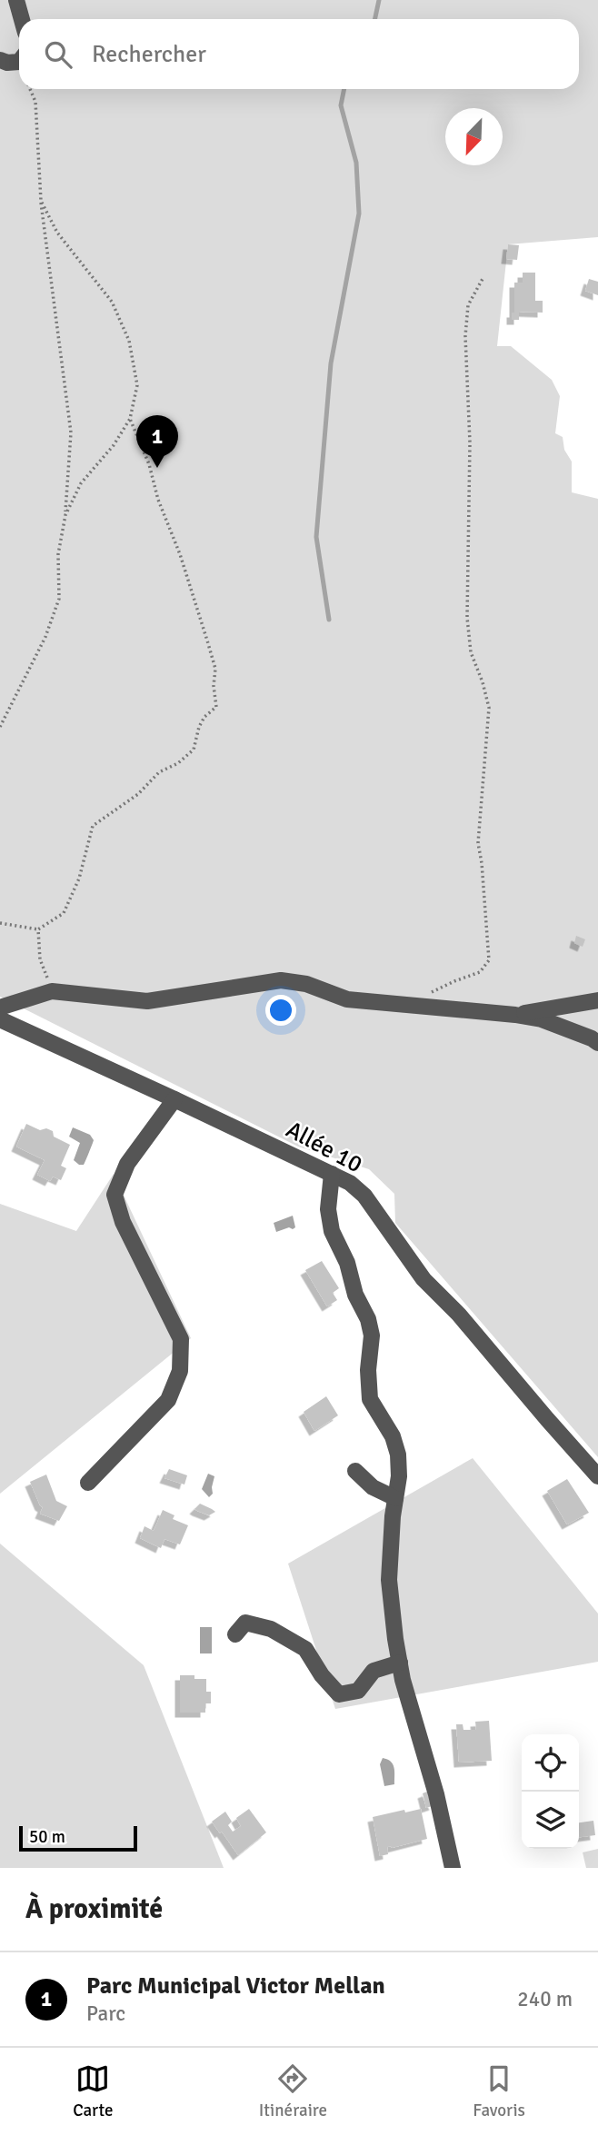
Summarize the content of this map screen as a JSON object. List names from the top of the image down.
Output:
{
  "streets": {
    "street": ["Allée 10"]
  },
  "scale_bar": "50 m",
  "north": "bottom left",
  "page": {
    "search": "Rechercher",
    "pins": "1",
    "scale": "50 m",
    "heading": "À proximité",
    "list": [
      {
        "mark": "1",
        "name": "Parc Municipal Victor Mellan",
        "note": "Parc",
        "value": "240 m"
      }
    ],
    "nav": ["Carte", "Itinéraire", "Favoris"]
  }
}
